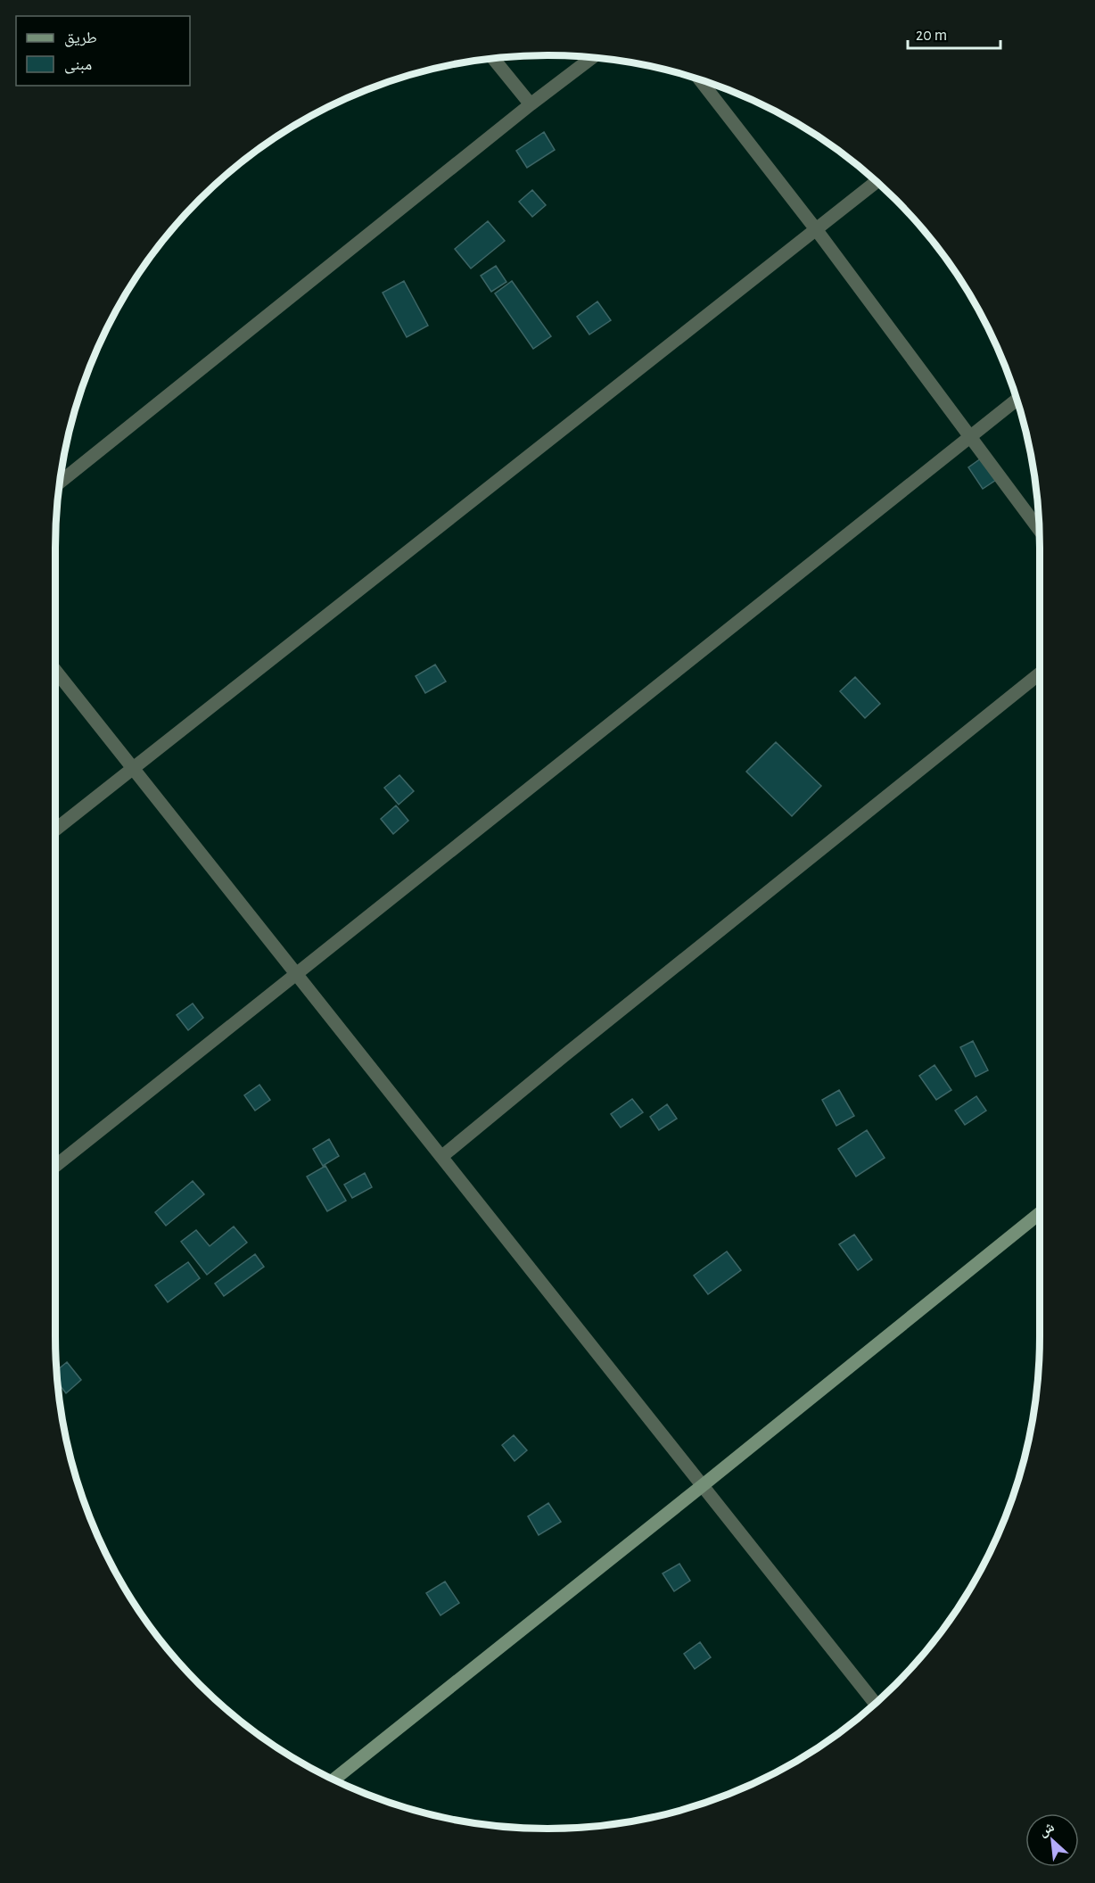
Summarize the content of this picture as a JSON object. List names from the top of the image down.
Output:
{
  "legend": ["طريق", "مبنى"],
  "scale_bar": "20 m",
  "north": "top left"
}
